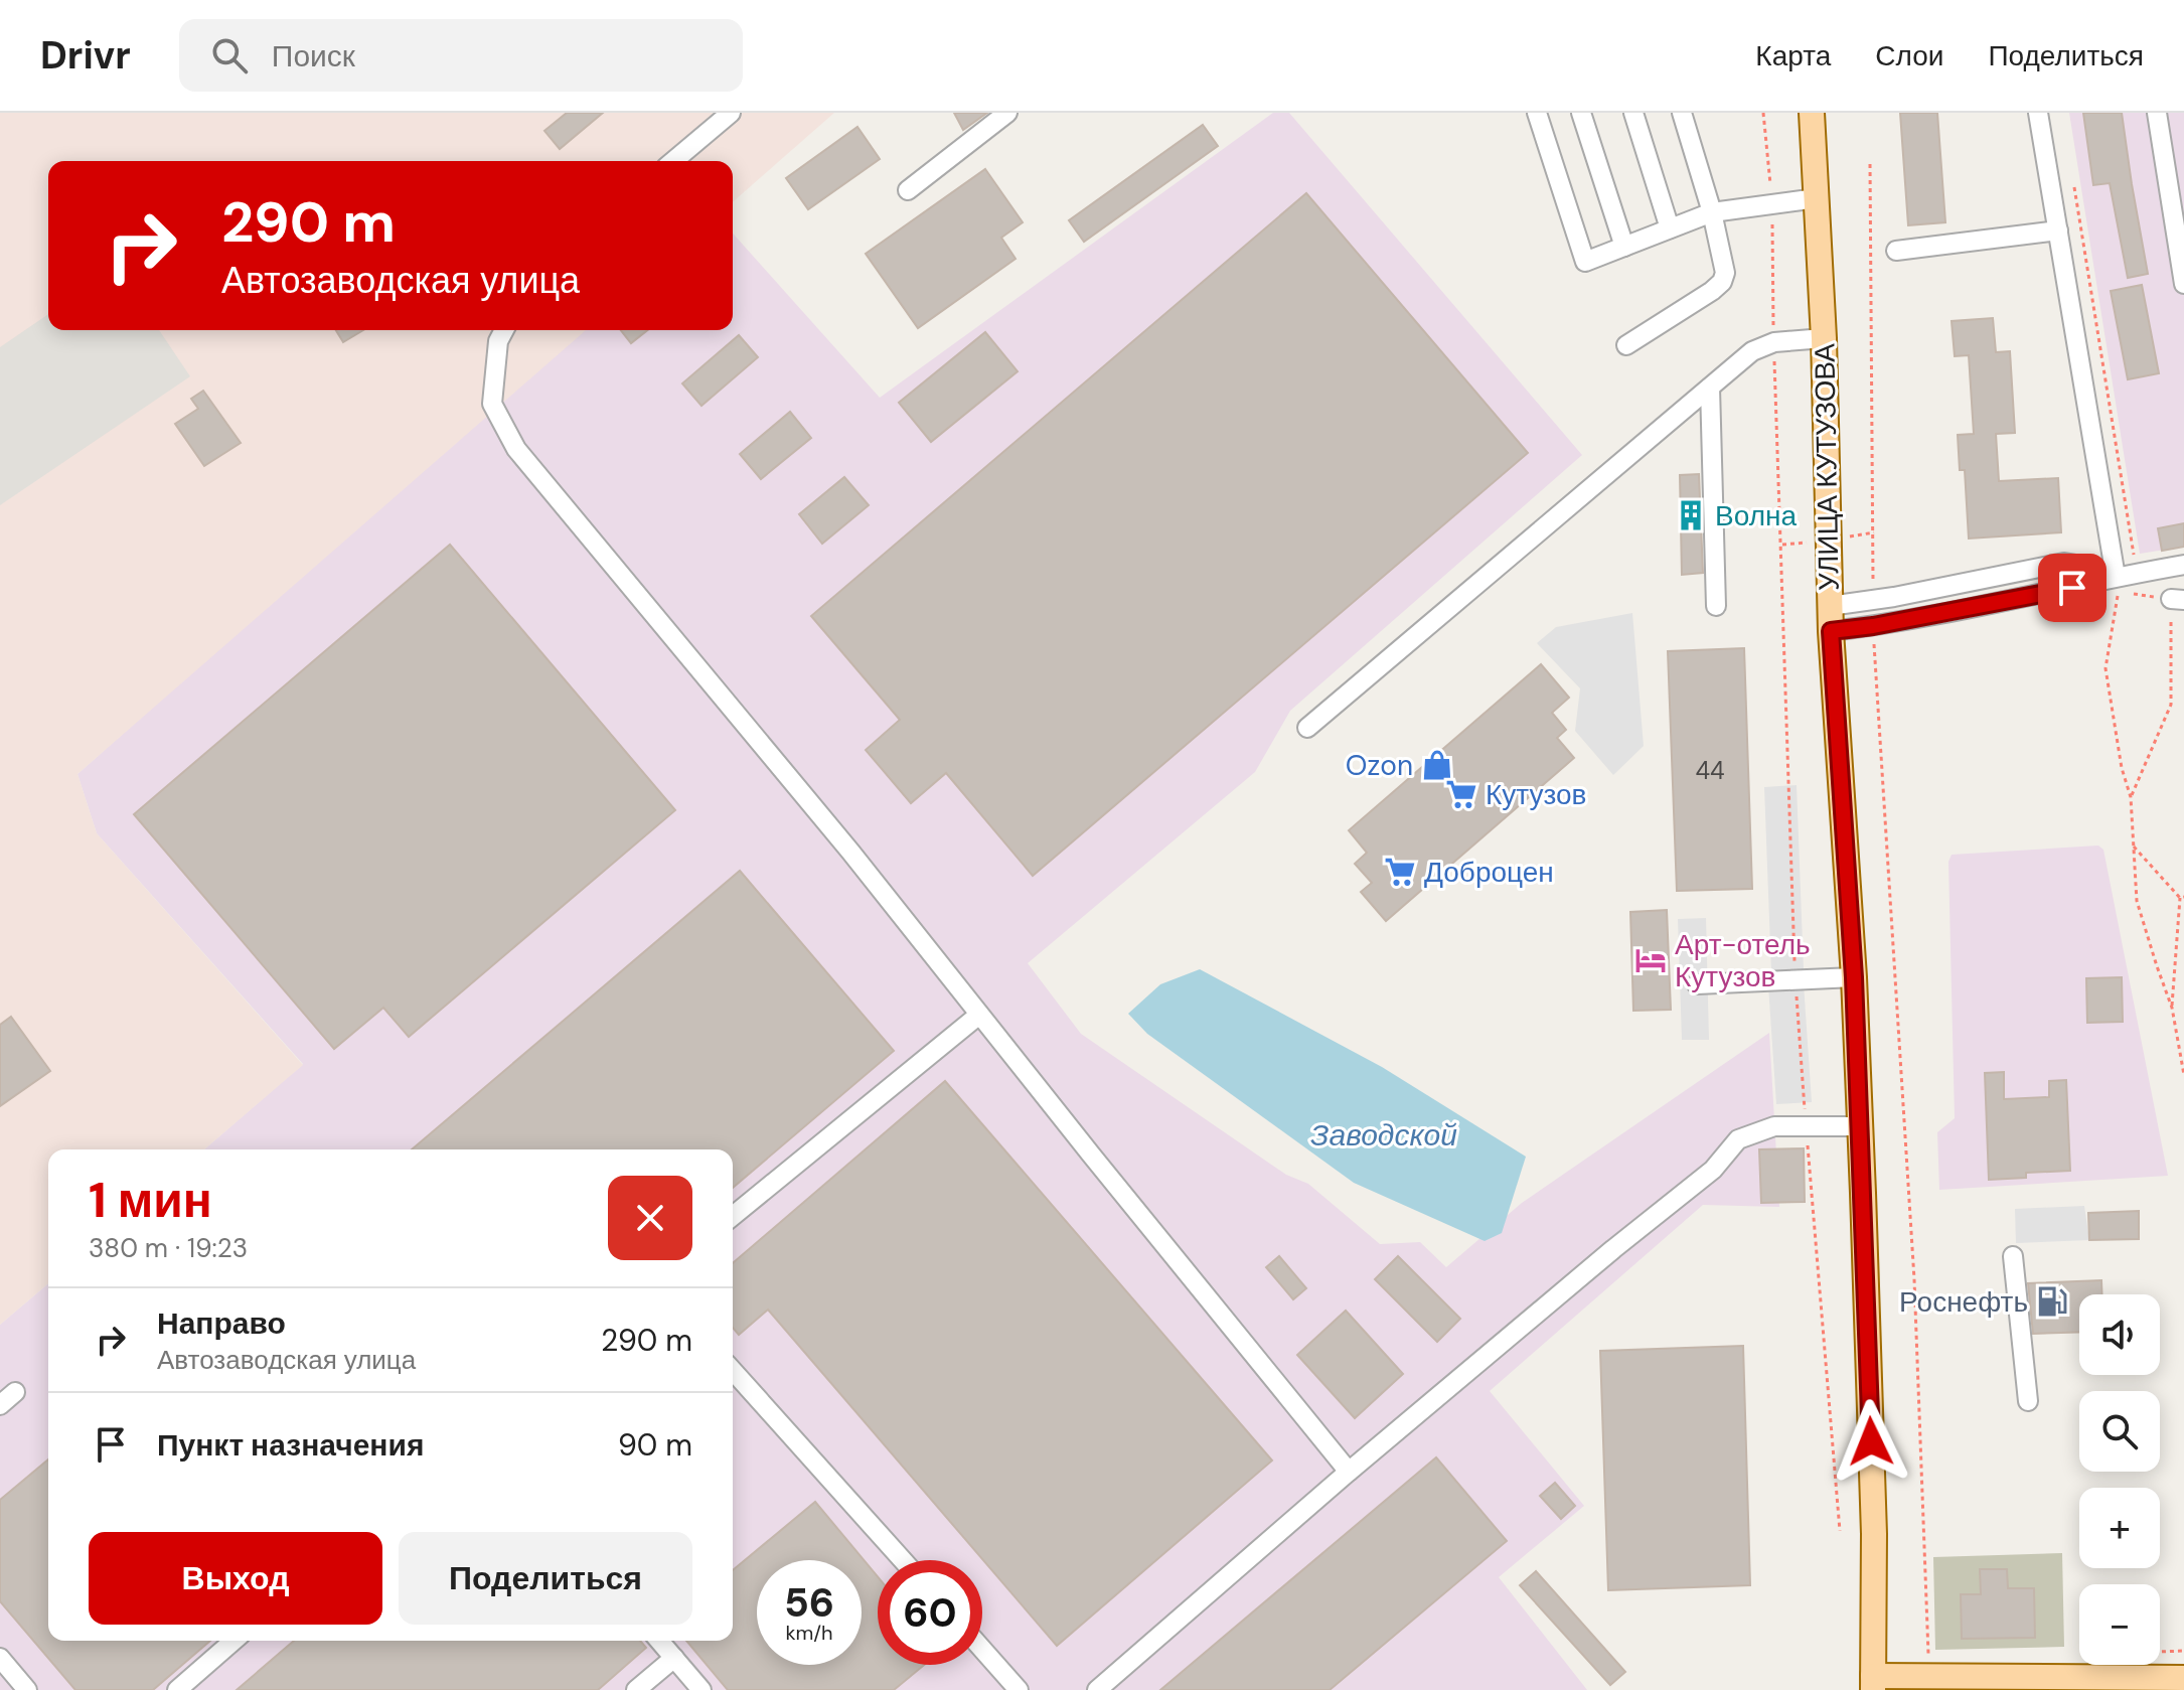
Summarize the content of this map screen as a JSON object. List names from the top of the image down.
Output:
{
  "streets": {
    "main road": ["УЛИЦА КУТУЗОВА"]
  },
  "water": ["Заводской"],
  "places": {
    "building": ["Волна"],
    "shop": ["Ozon"],
    "supermarket": ["Кутузов", "Доброцен"],
    "hotel": ["Арт-отель Кутузов"],
    "fuel station": ["Роснефть"]
  },
  "house_numbers": ["44"],
  "page": {
    "header": "Drivr",
    "search": "Поиск",
    "nav": ["Карта", "Слои", "Поделиться"],
    "turn": ["290 m", "Автозаводская улица"],
    "heading": ["1 мин", "380 m · 19:23"],
    "list": [
      {
        "name": "Направо",
        "note": "Автозаводская улица",
        "value": "290 m"
      },
      {
        "name": "Пункт назначения",
        "value": "90 m"
      }
    ],
    "map_buttons": ["+", "−"],
    "buttons": ["Выход", "Поделиться"],
    "speed": "56 km/h",
    "limit": "60"
  }
}
